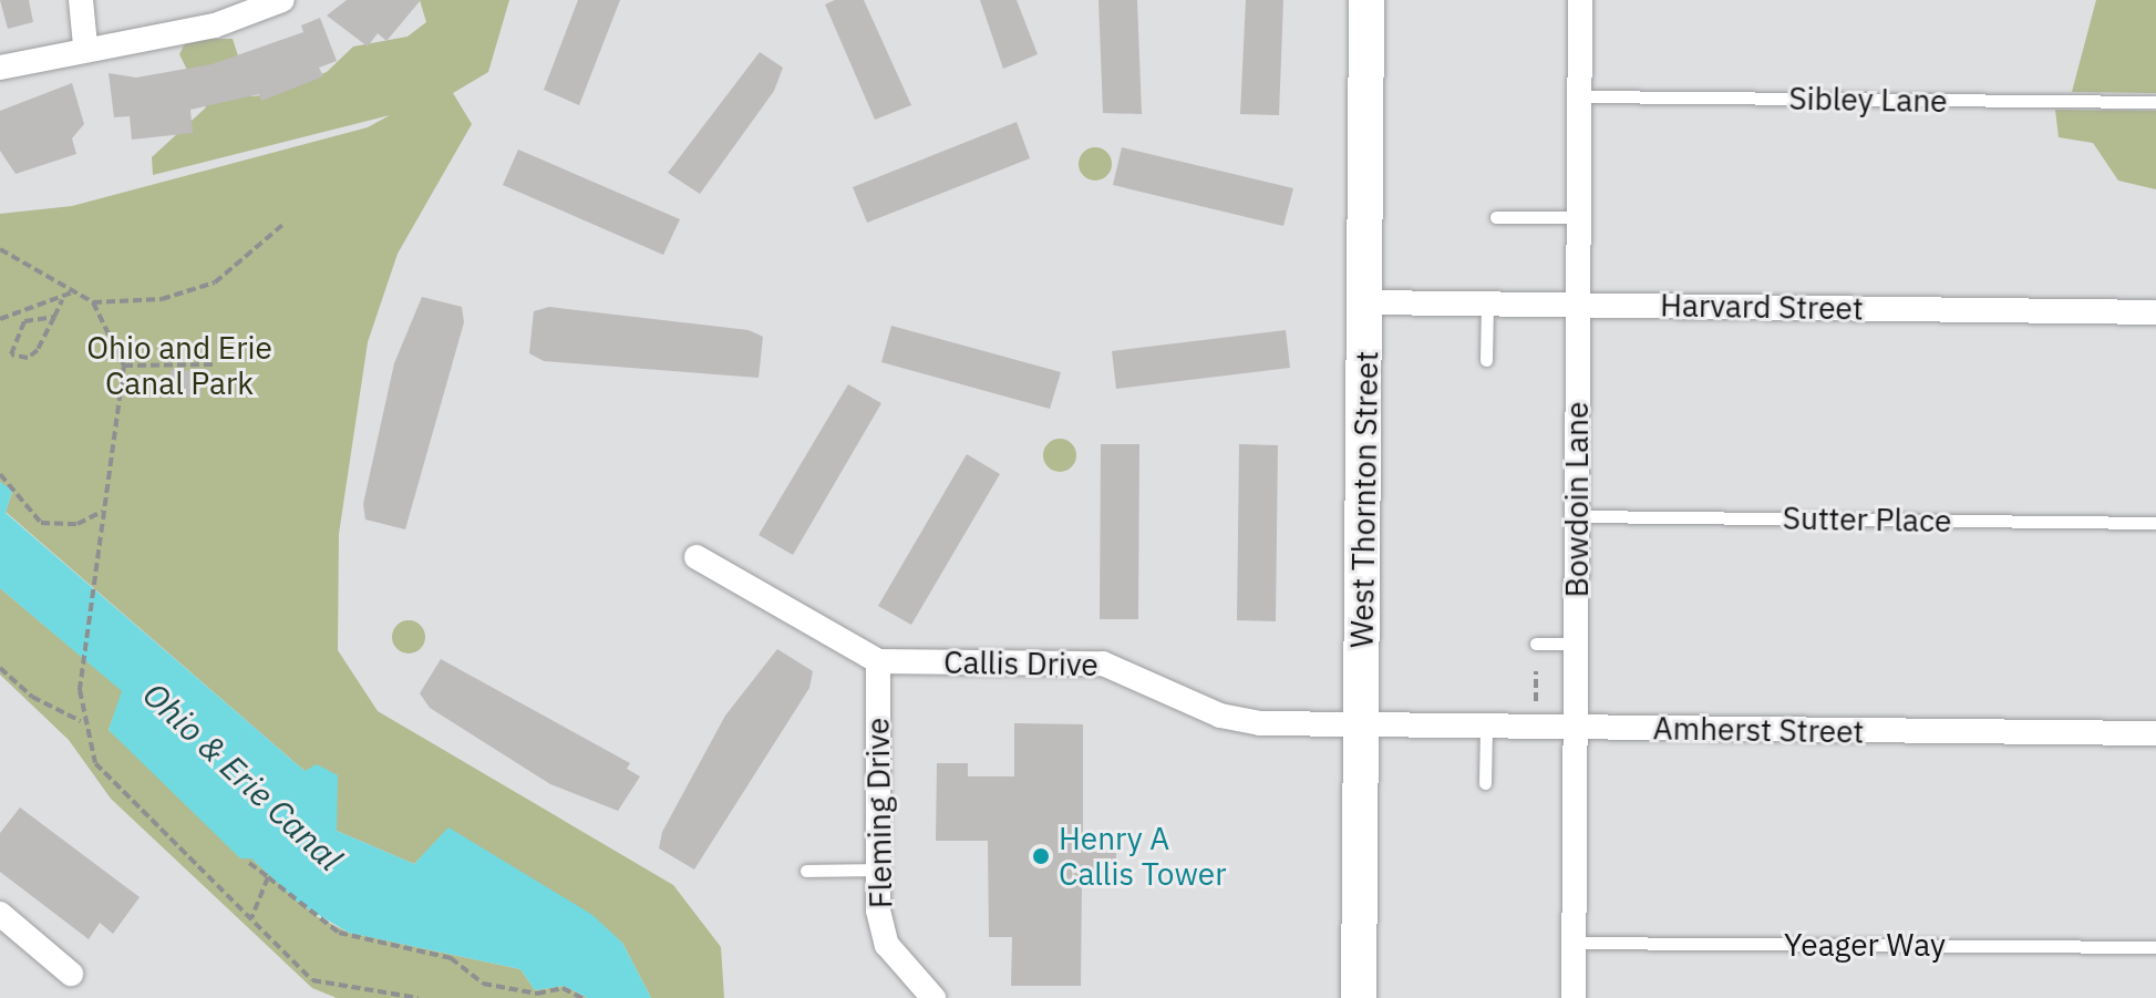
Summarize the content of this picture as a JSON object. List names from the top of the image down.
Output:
{
  "streets": {
    "main road": ["West Thornton Street"],
    "street": [
      "Harvard Street",
      "Bowdoin Lane",
      "Callis Drive",
      "Amherst Street",
      "Fleming Drive"
    ],
    "lane": ["Sibley Lane", "Sutter Place", "Yeager Way"]
  },
  "crossings": [
    ["Sibley Lane", "Bowdoin Lane"],
    ["Harvard Street", "West Thornton Street"],
    ["Harvard Street", "Bowdoin Lane"],
    ["West Thornton Street", "Callis Drive"],
    ["West Thornton Street", "Amherst Street"],
    ["Bowdoin Lane", "Sutter Place"],
    ["Bowdoin Lane", "Amherst Street"],
    ["Bowdoin Lane", "Yeager Way"],
    ["Callis Drive", "Amherst Street"],
    ["Callis Drive", "Fleming Drive"]
  ],
  "water": ["Ohio & Erie Canal"],
  "parks": ["Ohio and Erie Canal Park"],
  "places": ["Henry A Callis Tower"]
}
